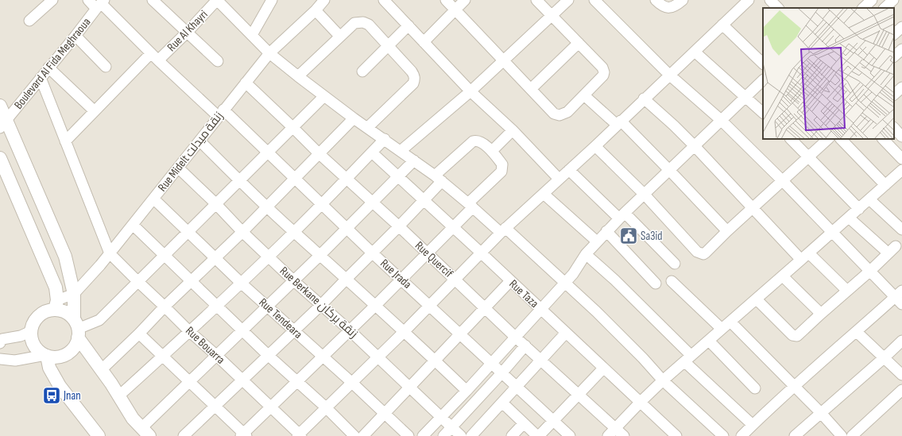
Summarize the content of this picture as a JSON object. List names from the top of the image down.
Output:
{
  "streets": {
    "street": [
      "Rue Al Khayri",
      "Boulevard Al Fida Meghraoua",
      "Rue Midelt زنقة ميدلت",
      "Rue Quercif",
      "Rue Jrada",
      "Rue Taza",
      "Rue Berkane زنقة بركان",
      "Rue Tendeara",
      "Rue Bouarra"
    ]
  },
  "crossings": [
    ["Rue Al Khayri", "Rue Jrada"],
    ["Boulevard Al Fida Meghraoua", "Rue Jrada"],
    ["Rue Midelt زنقة ميدلت", "Rue Quercif"],
    ["Rue Midelt زنقة ميدلت", "Rue Jrada"],
    ["Rue Midelt زنقة ميدلت", "Rue Berkane زنقة بركان"],
    ["Rue Midelt زنقة ميدلت", "Rue Tendeara"],
    ["Rue Midelt زنقة ميدلت", "Rue Bouarra"]
  ],
  "places": {
    "public building": ["Sa3id"],
    "bus stop": ["Jnan"]
  }
}
